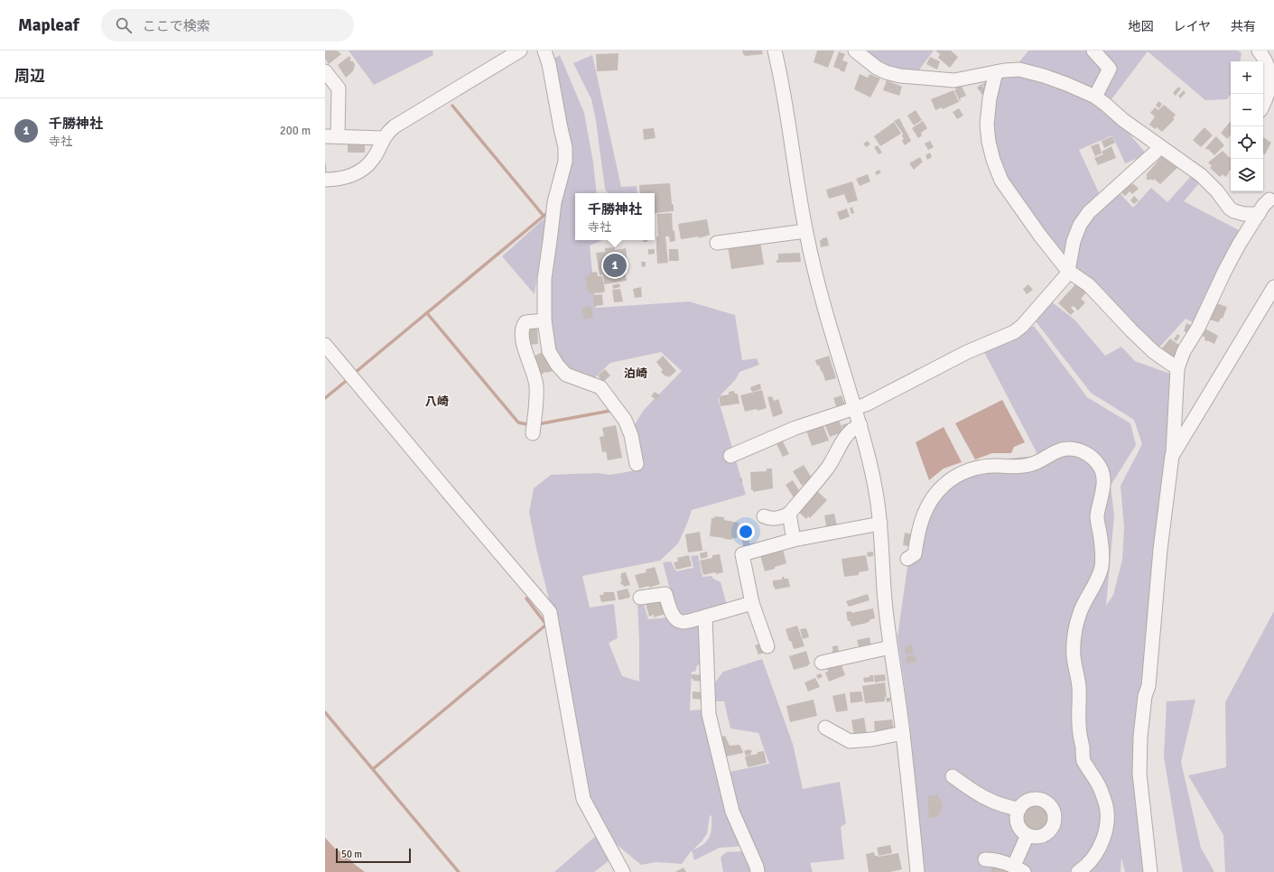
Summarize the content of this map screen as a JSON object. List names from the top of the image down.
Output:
{
  "districts": ["泊崎", "八崎"],
  "scale_bar": "50 m",
  "page": {
    "header": "Mapleaf",
    "search": "ここで検索",
    "nav": ["地図", "レイヤ", "共有"],
    "heading": "周辺",
    "map_buttons": ["+", "−"],
    "list": [
      {
        "mark": "1",
        "name": "千勝神社",
        "note": "寺社",
        "value": "200 m"
      }
    ],
    "popup": ["千勝神社", "寺社"],
    "pins": "1",
    "scale": "50 m"
  }
}
